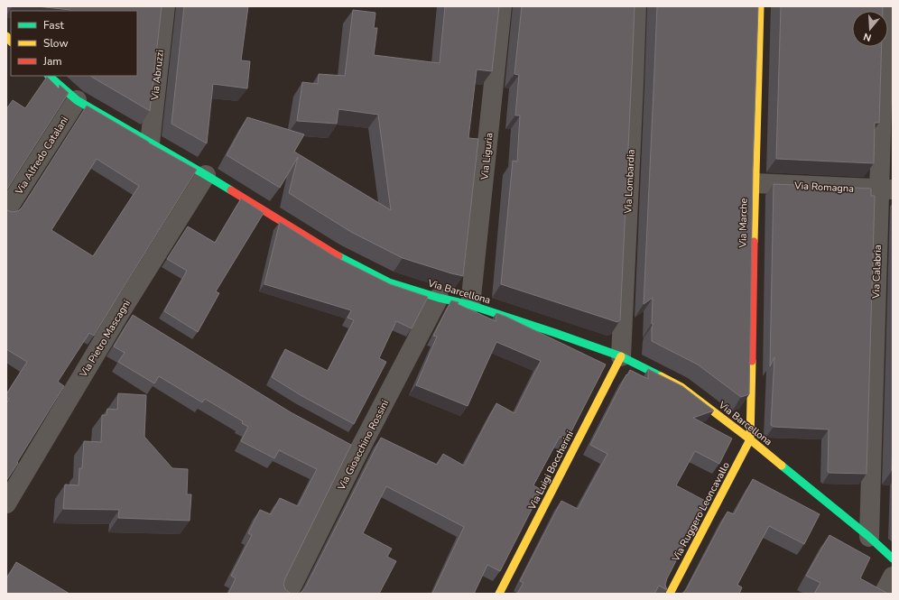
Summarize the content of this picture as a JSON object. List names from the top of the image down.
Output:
{
  "streets": {
    "street": [
      "Via Abruzzi",
      "Via Alfredo Catalani",
      "Via Liguria",
      "Via Lombardia",
      "Via Romagna",
      "Via Marche",
      "Via Calabria",
      "Via Barcellona",
      "Via Pietro Mascagni",
      "Via Gioacchino Rossini",
      "Via Luigi Boccherini",
      "Via Ruggero Leoncavallo"
    ]
  },
  "crossings": [
    ["Via Abruzzi", "Via Barcellona"],
    ["Via Alfredo Catalani", "Via Barcellona"],
    ["Via Liguria", "Via Barcellona"],
    ["Via Lombardia", "Via Barcellona"],
    ["Via Lombardia", "Via Luigi Boccherini"],
    ["Via Romagna", "Via Marche"],
    ["Via Romagna", "Via Calabria"],
    ["Via Marche", "Via Barcellona"],
    ["Via Marche", "Via Ruggero Leoncavallo"],
    ["Via Calabria", "Via Barcellona"],
    ["Via Barcellona", "Via Pietro Mascagni"],
    ["Via Barcellona", "Via Gioacchino Rossini"],
    ["Via Barcellona", "Via Luigi Boccherini"],
    ["Via Barcellona", "Via Ruggero Leoncavallo"]
  ],
  "legend": ["Fast", "Slow", "Jam"],
  "north": "bottom"
}
